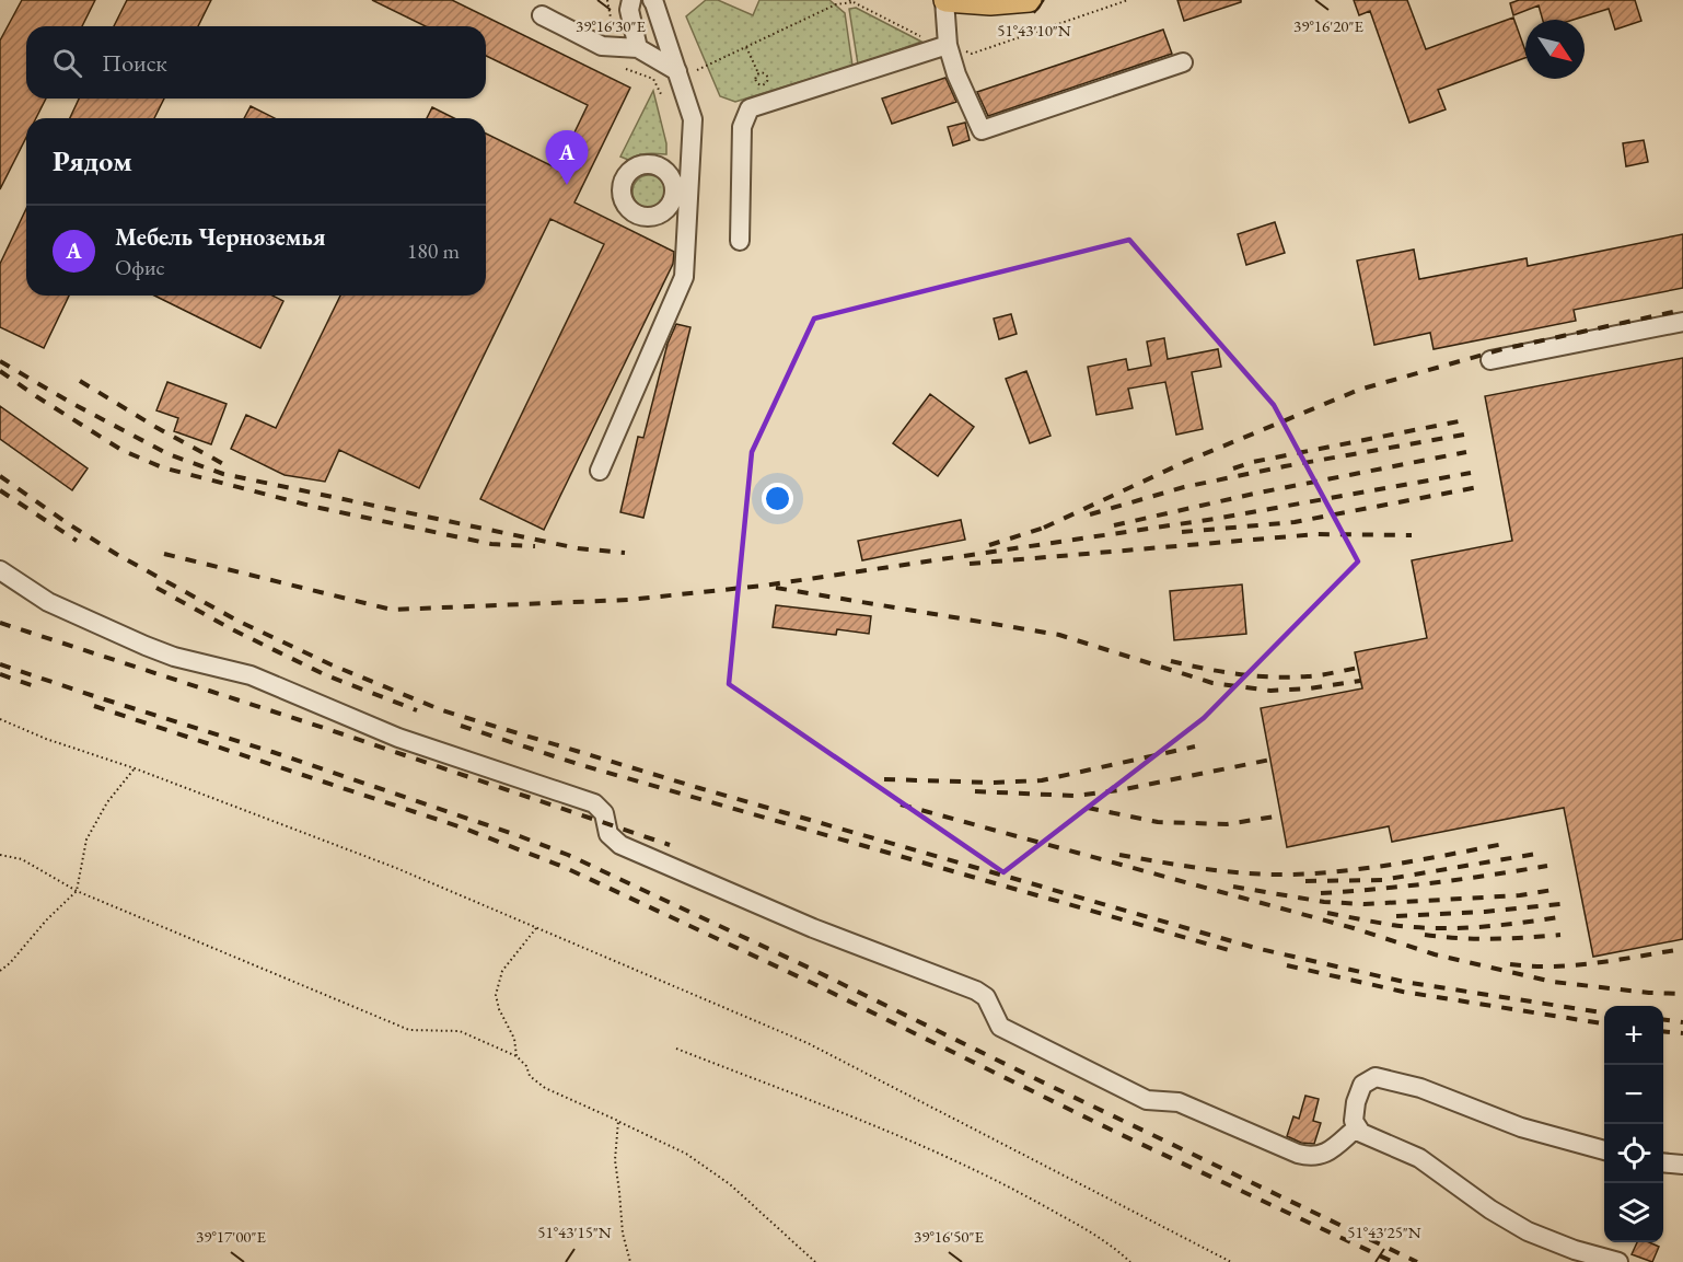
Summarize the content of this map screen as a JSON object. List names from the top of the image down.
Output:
{
  "north": "bottom right",
  "page": {
    "search": "Поиск",
    "heading": "Рядом",
    "pins": "A",
    "list": [
      {
        "mark": "A",
        "name": "Мебель Черноземья",
        "note": "Офис",
        "value": "180 m"
      }
    ],
    "map_buttons": ["+", "−"]
  },
  "coordinates": [
    "39°16'20\"E",
    "39°16'30\"E",
    "51°43'10\"N",
    "51°43'15\"N",
    "51°43'25\"N",
    "39°17'00\"E",
    "39°16'50\"E"
  ]
}
